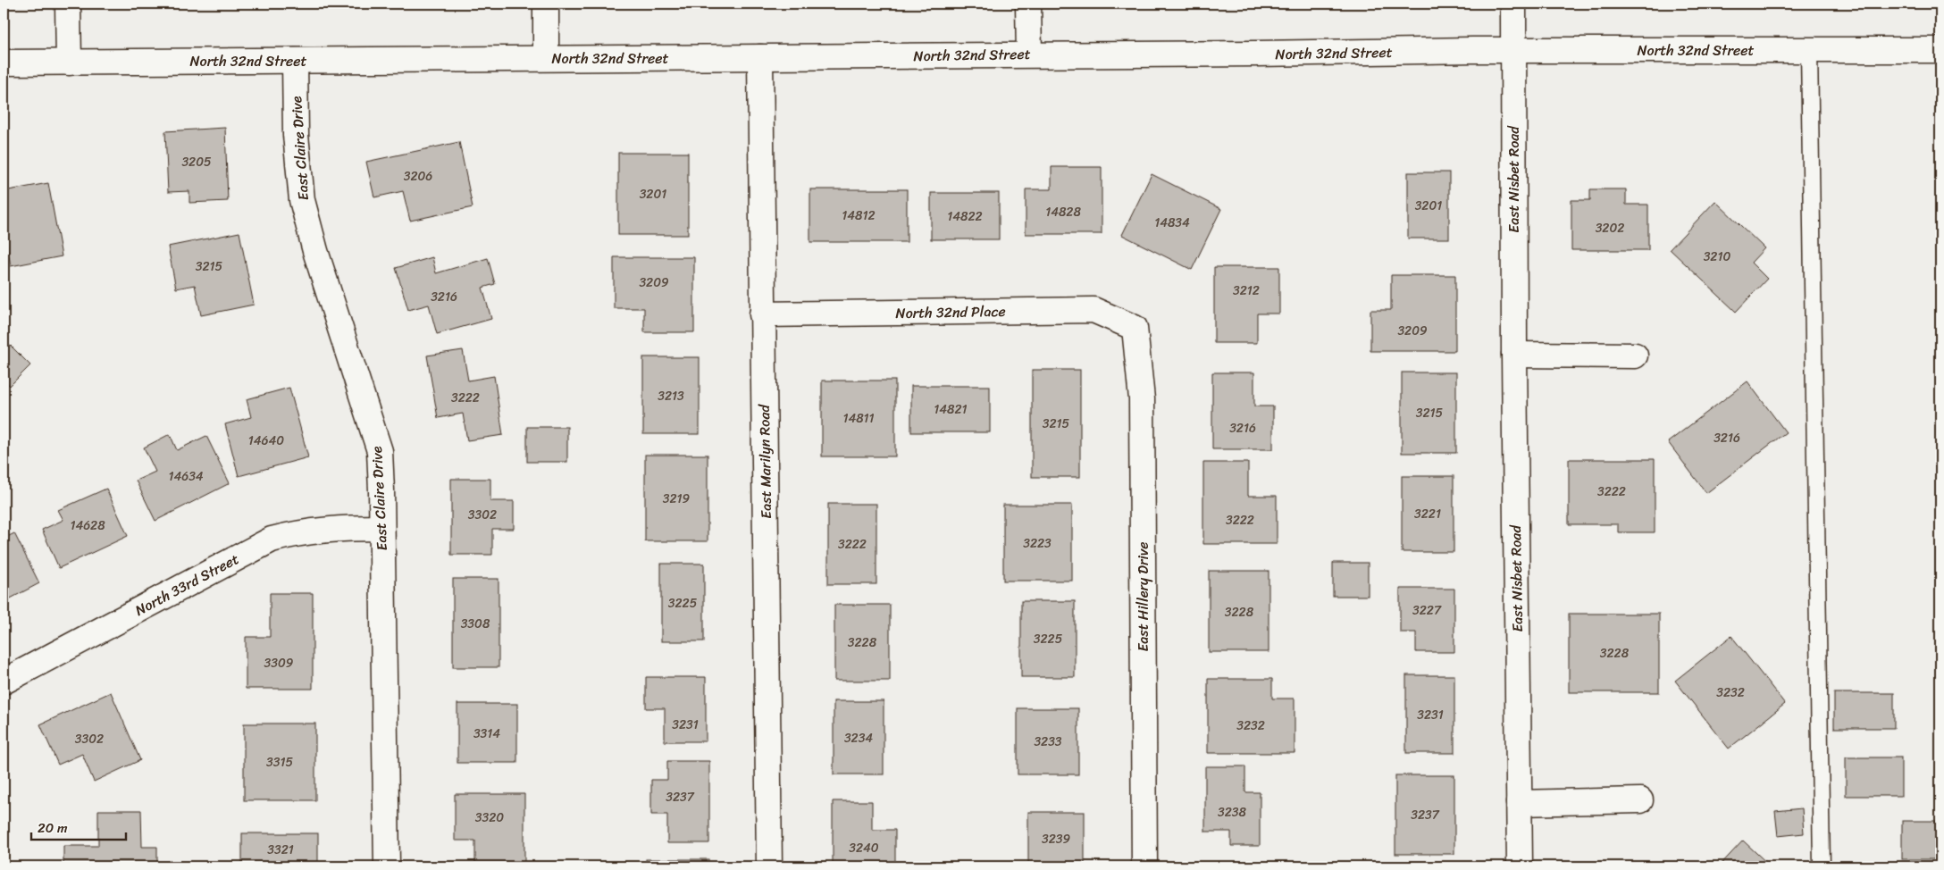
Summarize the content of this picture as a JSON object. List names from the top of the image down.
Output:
{
  "streets": {
    "street": [
      "North 32nd Street",
      "East Claire Drive",
      "East Nisbet Road",
      "North 32nd Place",
      "East Marilyn Road",
      "North 33rd Street",
      "East Hillery Drive"
    ]
  },
  "crossings": [
    ["North 32nd Street", "East Claire Drive"],
    ["North 32nd Street", "East Nisbet Road"],
    ["North 32nd Street", "East Marilyn Road"],
    ["East Claire Drive", "North 33rd Street"],
    ["North 32nd Place", "East Marilyn Road"],
    ["North 32nd Place", "East Hillery Drive"]
  ],
  "house_numbers": [
    "3205",
    "3206",
    "3201",
    "3201",
    "14828",
    "14812",
    "14822",
    "14834",
    "3202",
    "3210",
    "3215",
    "3209",
    "3212",
    "3216",
    "3209",
    "3213",
    "3222",
    "14821",
    "3215",
    "14811",
    "3215",
    "3216",
    "3216",
    "14640",
    "14634",
    "3222",
    "3219",
    "3221",
    "3302",
    "3222",
    "14628",
    "3223",
    "3222",
    "3225",
    "3227",
    "3228",
    "3308",
    "3225",
    "3228",
    "3228",
    "3309",
    "3232",
    "3231",
    "3231",
    "3232",
    "3314",
    "3234",
    "3302",
    "3233",
    "3315",
    "3237",
    "3238",
    "3237",
    "3320",
    "3239",
    "3240",
    "3321"
  ],
  "scale_bar": "20 m"
}
